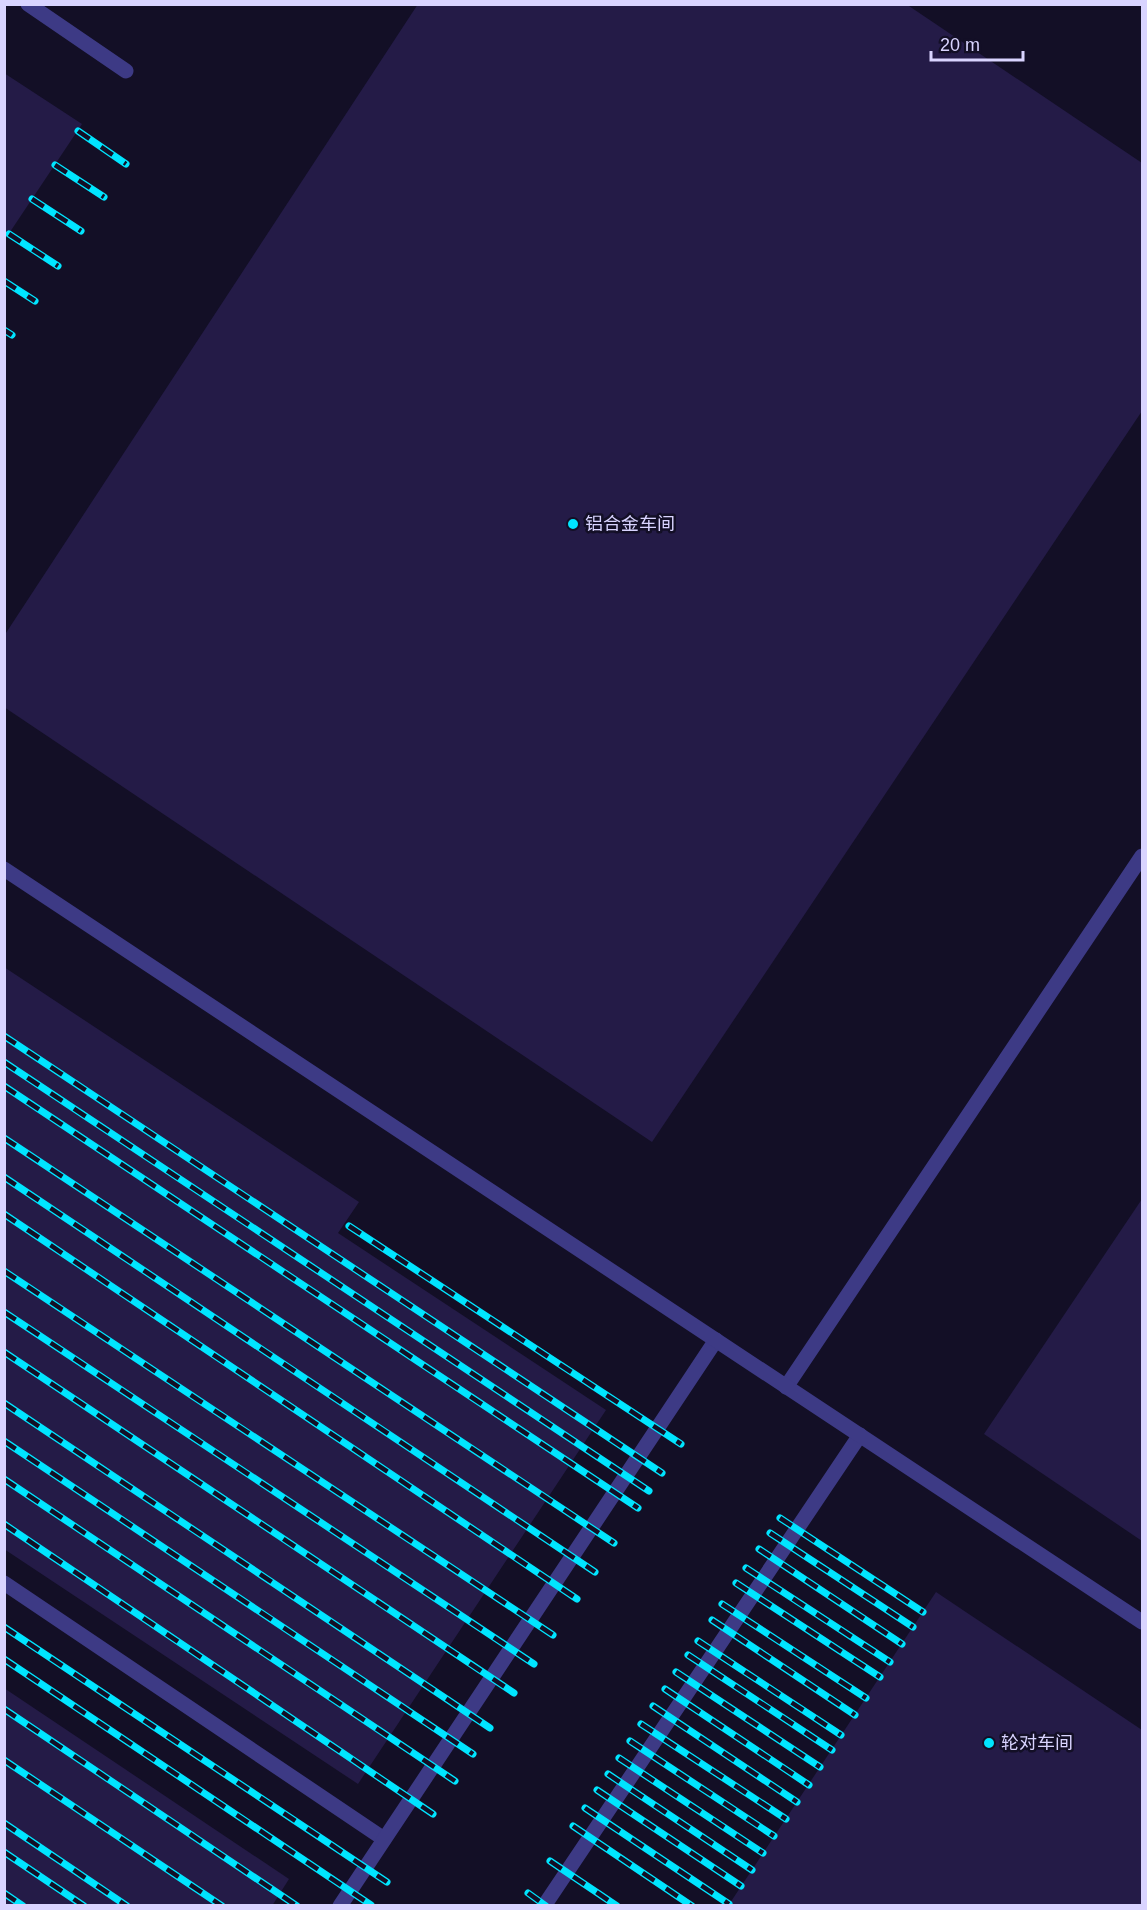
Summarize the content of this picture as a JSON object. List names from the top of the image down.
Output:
{
  "places": ["铝合金车间", "轮对车间"],
  "scale_bar": "20 m"
}
